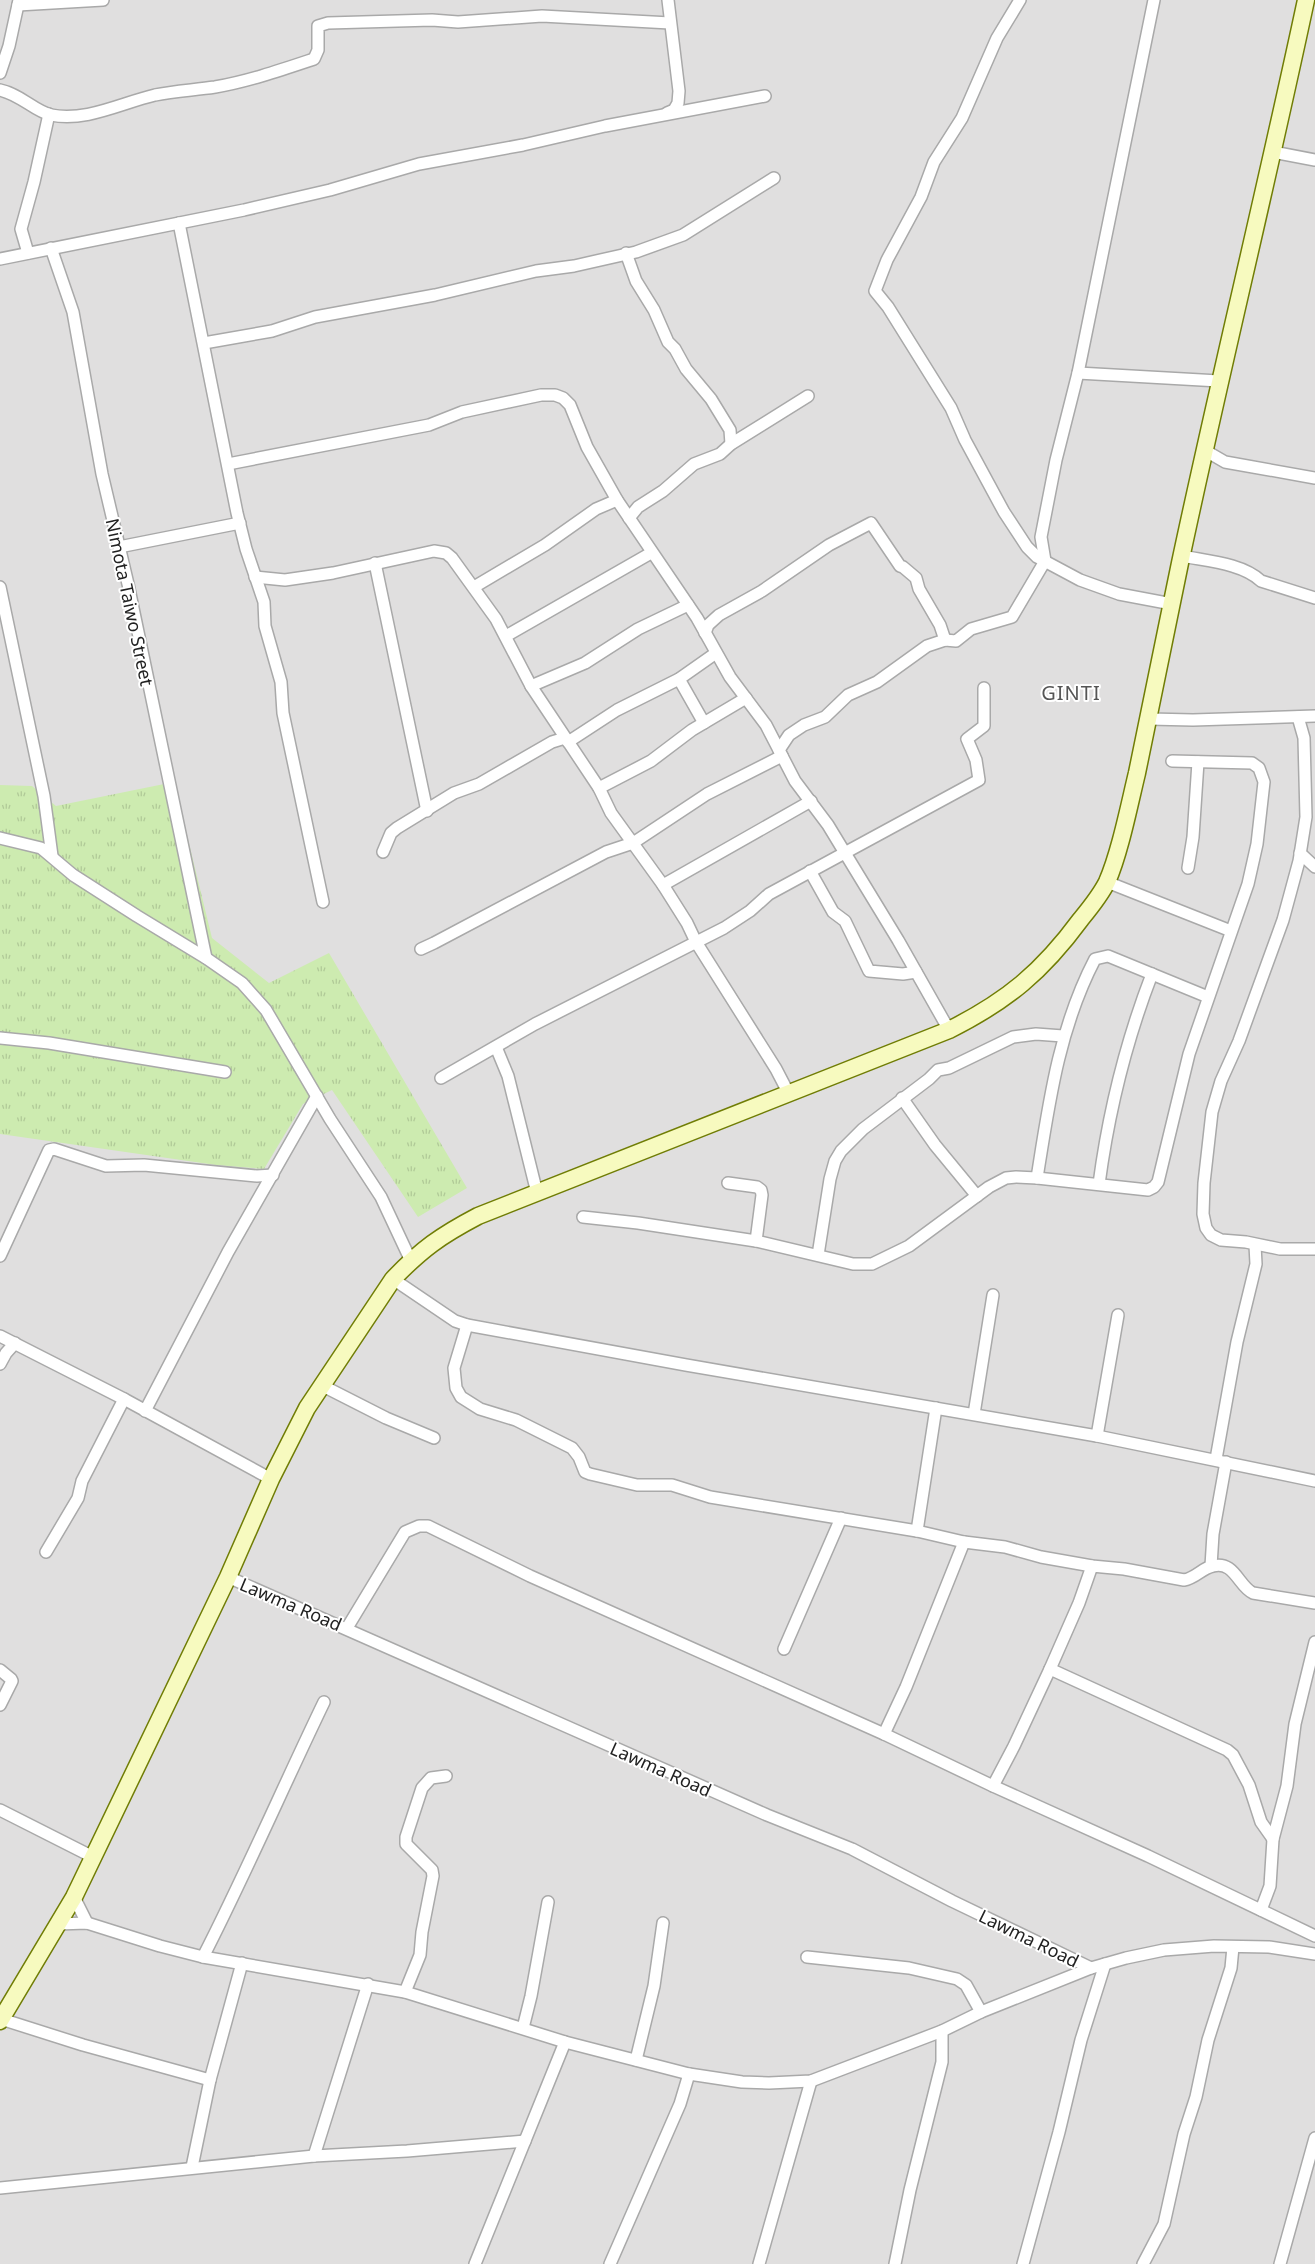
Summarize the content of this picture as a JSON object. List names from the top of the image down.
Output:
{
  "streets": {
    "street": ["Nimota Taiwo Street", "Lawma Road"]
  },
  "districts": ["GINTI"]
}
